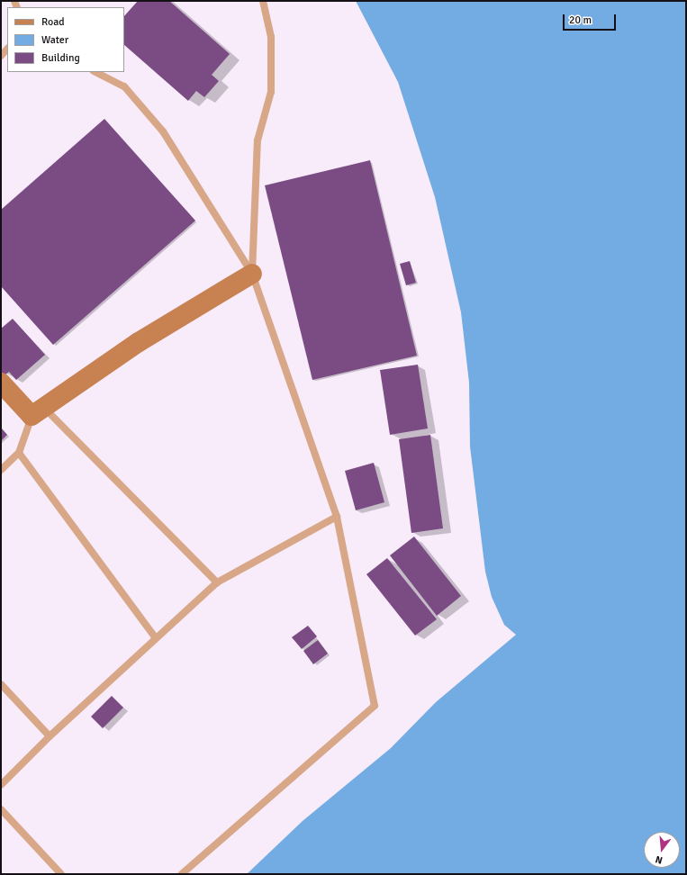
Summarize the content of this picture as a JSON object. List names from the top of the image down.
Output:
{
  "legend": ["Road", "Water", "Building"],
  "scale_bar": "20 m",
  "north": "bottom"
}
